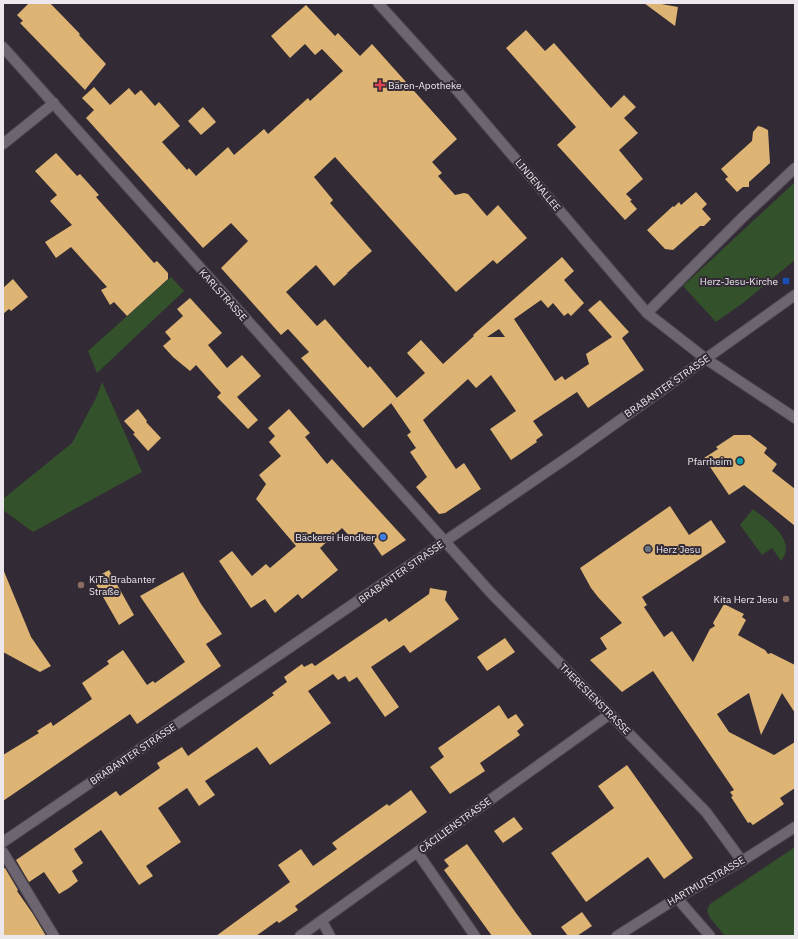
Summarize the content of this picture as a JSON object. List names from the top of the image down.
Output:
{
  "streets": {
    "street": [
      "LINDENALLEE",
      "KARLSTRASSE",
      "BRABANTER STRASSE",
      "THERESIENSTRASSE",
      "CÄCILIENSTRASSE",
      "HARTMUTSTRASSE"
    ]
  },
  "crossings": [
    ["LINDENALLEE", "BRABANTER STRASSE"],
    ["KARLSTRASSE", "BRABANTER STRASSE"],
    ["KARLSTRASSE", "THERESIENSTRASSE"],
    ["BRABANTER STRASSE", "THERESIENSTRASSE"],
    ["THERESIENSTRASSE", "CÄCILIENSTRASSE"],
    ["THERESIENSTRASSE", "HARTMUTSTRASSE"]
  ],
  "places": {
    "health": ["Bären-Apotheke"],
    "transit": ["Herz-Jesu-Kirche"],
    "other": [
      "Pfarrheim",
      "Bäckerei Hendker",
      "Herz Jesu",
      "KiTa Brabanter Straße",
      "Kita Herz Jesu"
    ]
  }
}
